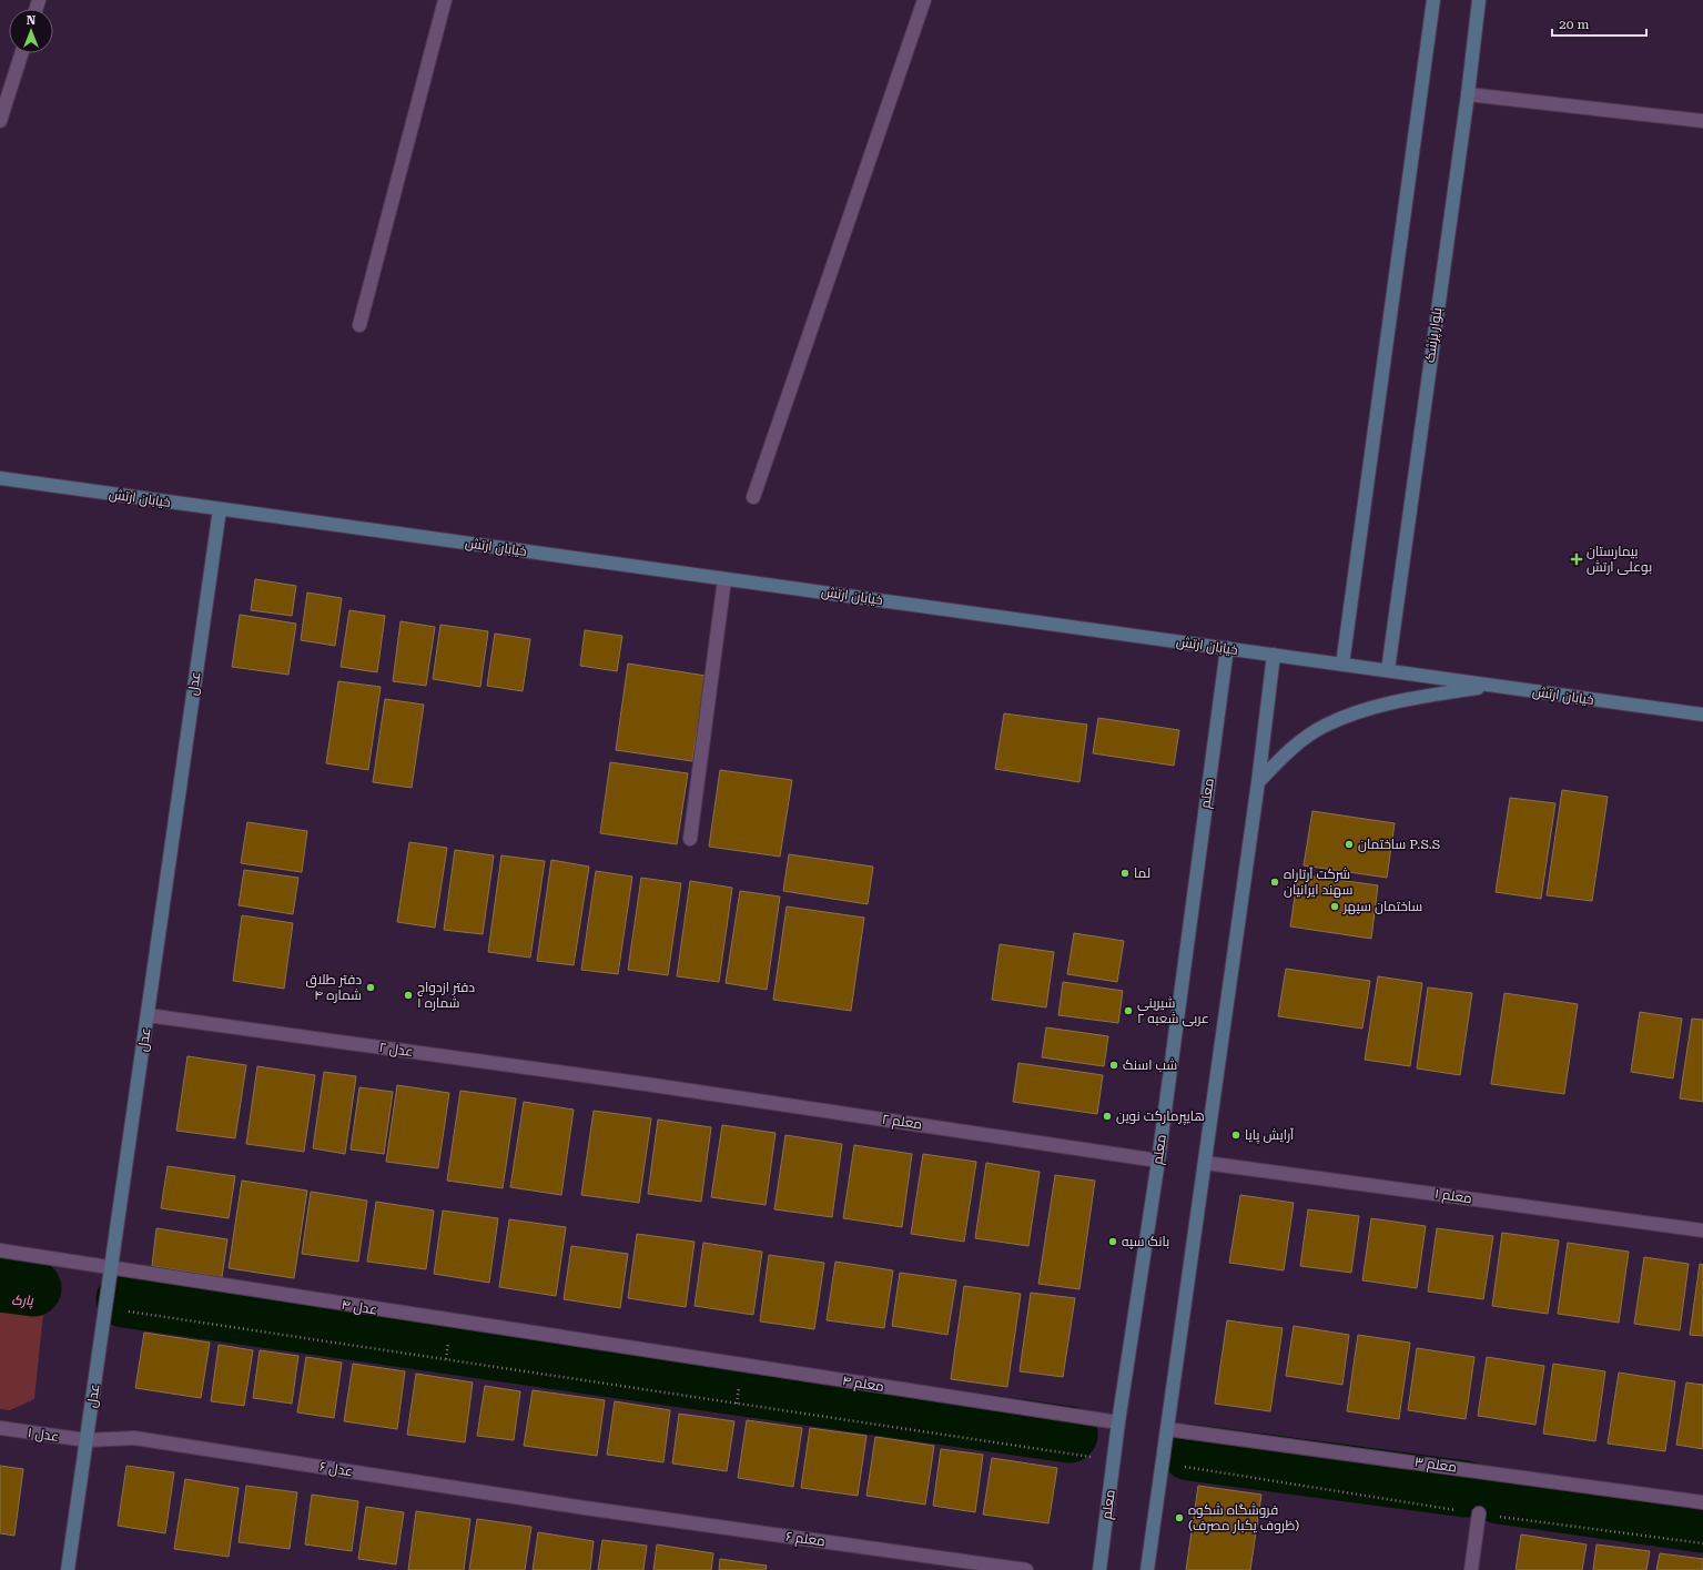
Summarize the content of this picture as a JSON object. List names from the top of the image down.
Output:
{
  "streets": {
    "main road": [
      "بلوار پزشک",
      "خیابان ارتش",
      "عدل",
      "معلم"
    ],
    "street": [
      "عدل ۲",
      "معلم ۲",
      "معلم ۱",
      "عدل ۴",
      "معلم ۴",
      "عدل ۱",
      "معلم ۳",
      "عدل ۶",
      "معلم ۶"
    ]
  },
  "crossings": [
    ["بلوار پزشک", "خیابان ارتش"],
    ["خیابان ارتش", "عدل"],
    ["خیابان ارتش", "معلم"],
    ["عدل", "عدل ۲"],
    ["عدل", "عدل ۴"],
    ["عدل", "عدل ۱"],
    ["عدل", "عدل ۶"],
    ["معلم", "معلم ۲"],
    ["معلم", "معلم ۴"],
    ["عدل ۲", "معلم ۲"],
    ["عدل ۴", "معلم ۴"],
    ["عدل ۱", "عدل ۶"],
    ["عدل ۶", "معلم ۶"]
  ],
  "parks": ["پارک"],
  "places": {
    "health": ["بیمارستان بوعلی ارتش"],
    "other": [
      "ساختمان P.S.S",
      "لما",
      "شرکت آرتاراه سهند ایرانیان",
      "ساختمان سپهر",
      "دفتر طلاق شماره ۴",
      "دفتر ازدواج شماره ۱",
      "شیرینی عربی شعبه ۲",
      "شب اسنک",
      "هایپرمارکت نوین",
      "آرایش پایا",
      "بانک سپه",
      "فروشگاه شکوه (ظروف یکبار مصرف)"
    ]
  },
  "scale_bar": "20 m",
  "north": "top"
}
